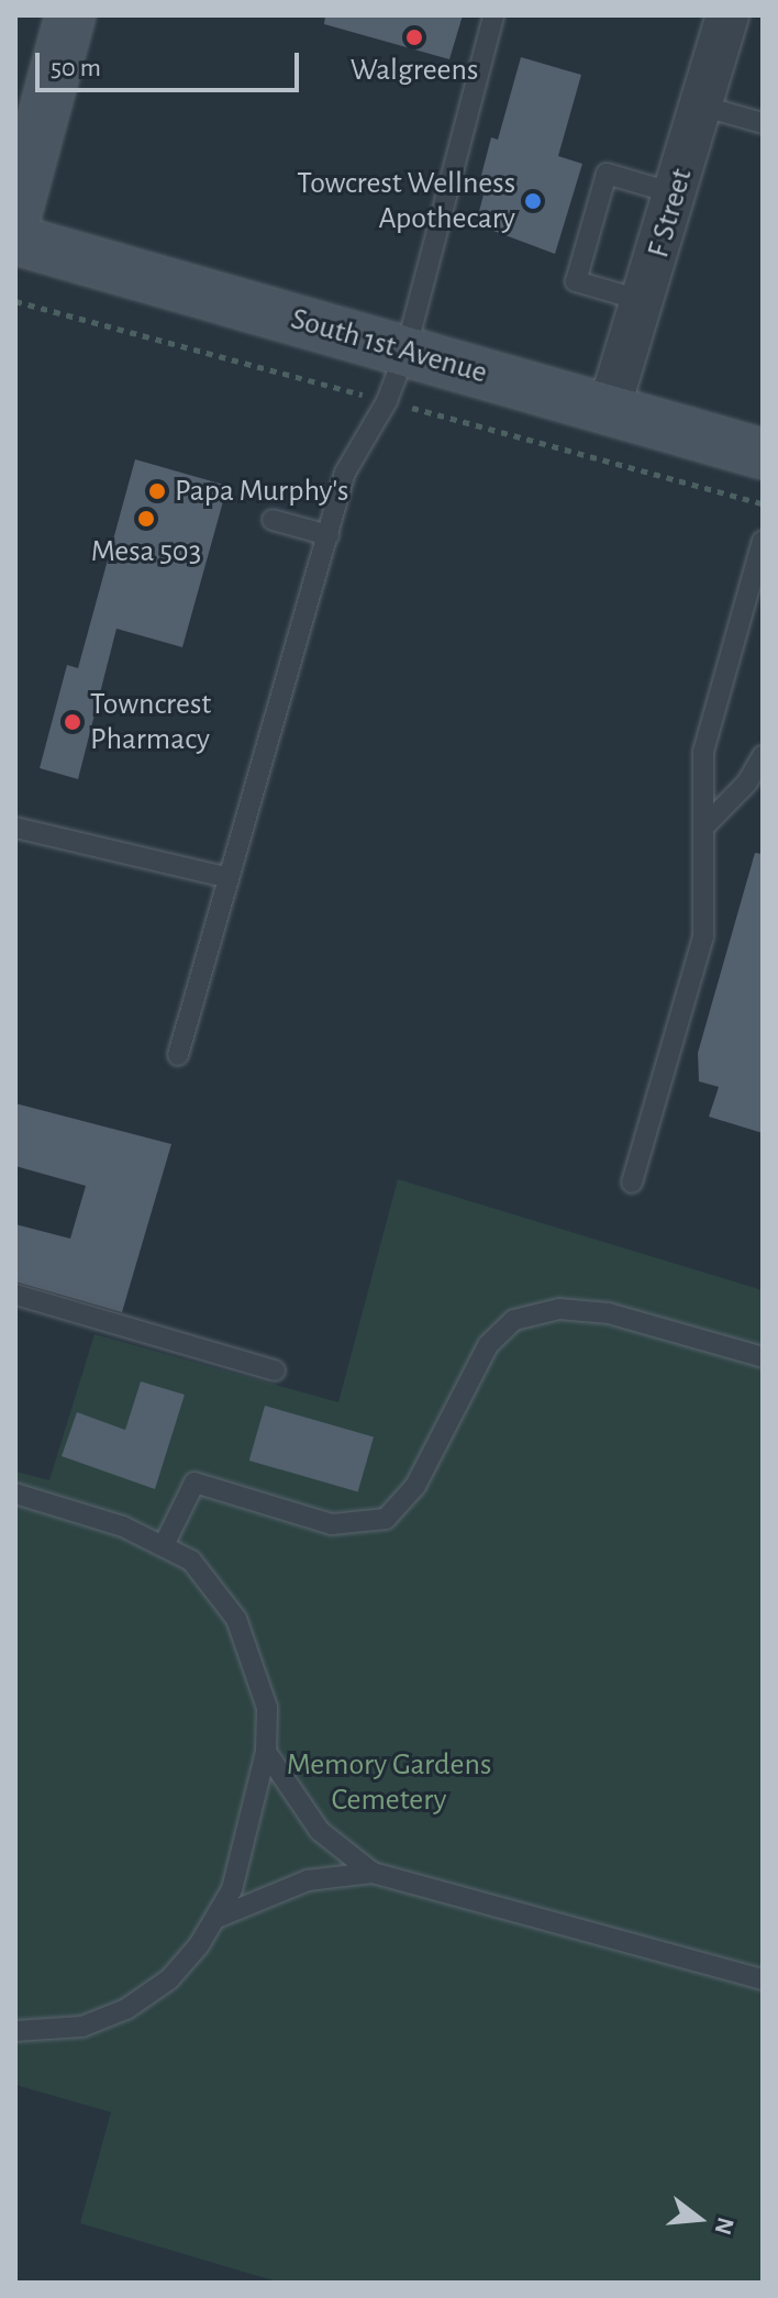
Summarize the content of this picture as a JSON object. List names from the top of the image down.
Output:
{
  "streets": {
    "main road": ["South 1st Avenue"],
    "street": ["F Street"]
  },
  "crossings": [
    ["F Street", "South 1st Avenue"]
  ],
  "parks": ["Memory Gardens Cemetery"],
  "places": [
    "Walgreens",
    "Towcrest Wellness Apothecary",
    "Papa Murphy's",
    "Mesa 503",
    "Towncrest Pharmacy"
  ],
  "scale_bar": "50 m",
  "north": "right"
}
